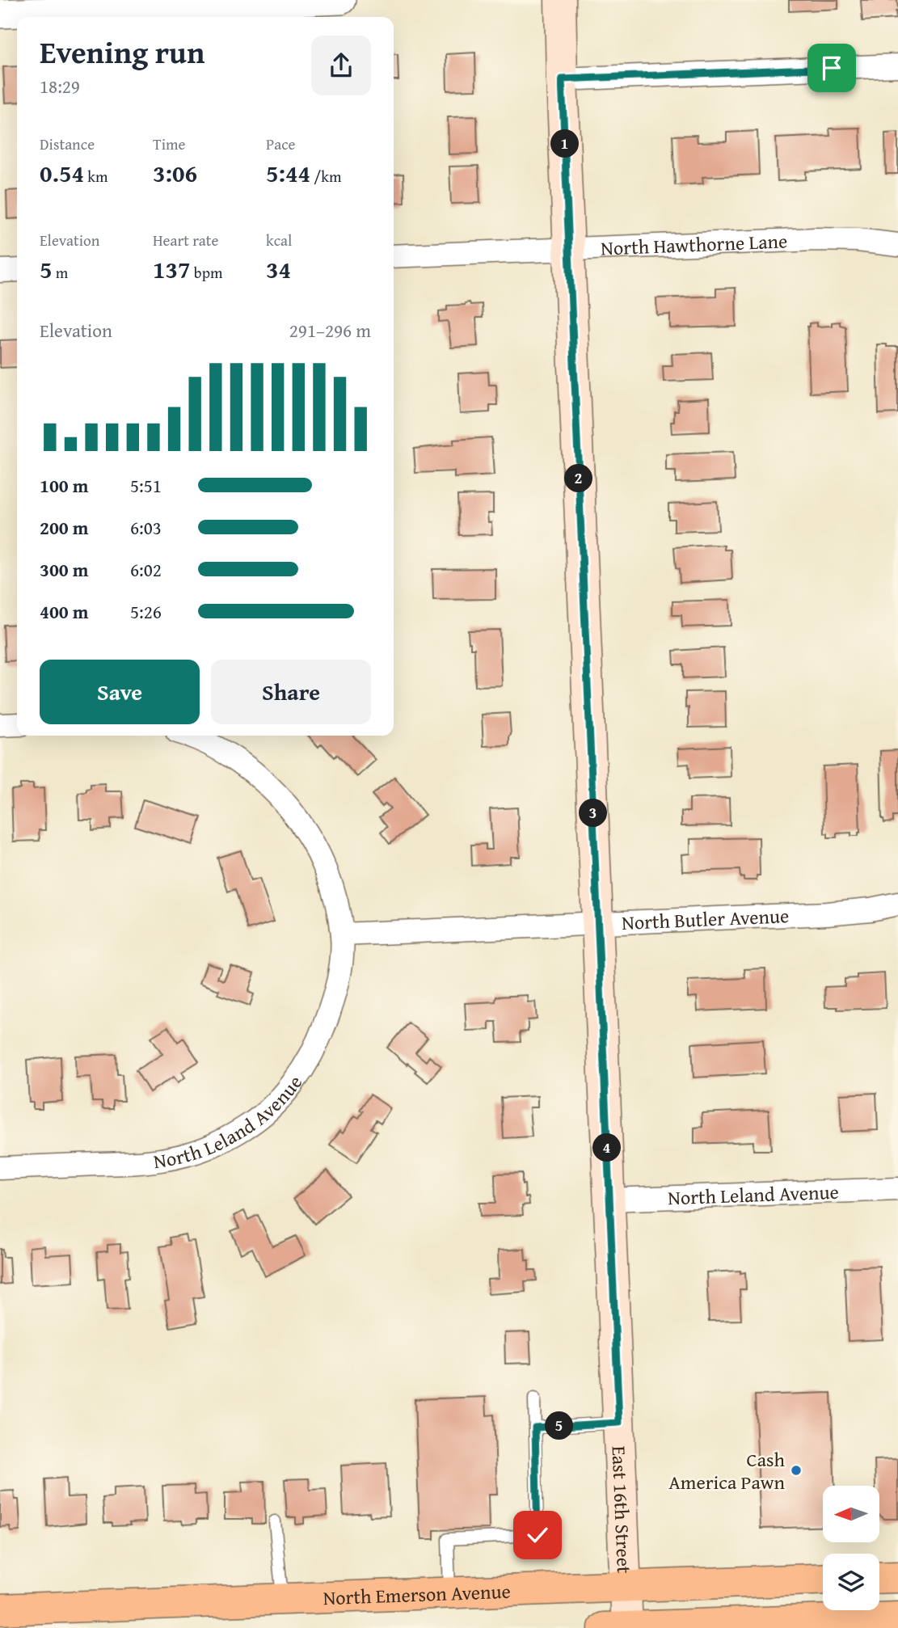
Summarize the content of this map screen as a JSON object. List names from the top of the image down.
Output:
{
  "streets": {
    "main road": ["East 16th Street", "North Emerson Avenue"],
    "street": ["North Hawthorne Lane", "North Butler Avenue", "North Leland Avenue"]
  },
  "crossings": [
    ["North Hawthorne Lane", "East 16th Street"],
    ["North Butler Avenue", "North Leland Avenue"],
    ["North Butler Avenue", "East 16th Street"],
    ["North Leland Avenue", "East 16th Street"],
    ["East 16th Street", "North Emerson Avenue"]
  ],
  "places": ["Cash America Pawn"],
  "north": "left",
  "page": {
    "heading": ["Evening run", "18:29"],
    "stats": [
      ["Distance", "0.54 km"],
      ["Time", "3:06"],
      ["Pace", "5:44 /km"],
      ["Elevation", "5 m"],
      ["Heart rate", "137 bpm"],
      ["kcal", "34"]
    ],
    "pins": [
      "1",
      "2",
      "3",
      "4",
      "5"
    ],
    "chart": ["Elevation", "291–296 m"],
    "list": [
      {
        "name": "100 m",
        "note": "5:51"
      },
      {
        "name": "200 m",
        "note": "6:03"
      },
      {
        "name": "300 m",
        "note": "6:02"
      },
      {
        "name": "400 m",
        "note": "5:26"
      }
    ],
    "buttons": ["Save", "Share"]
  }
}
